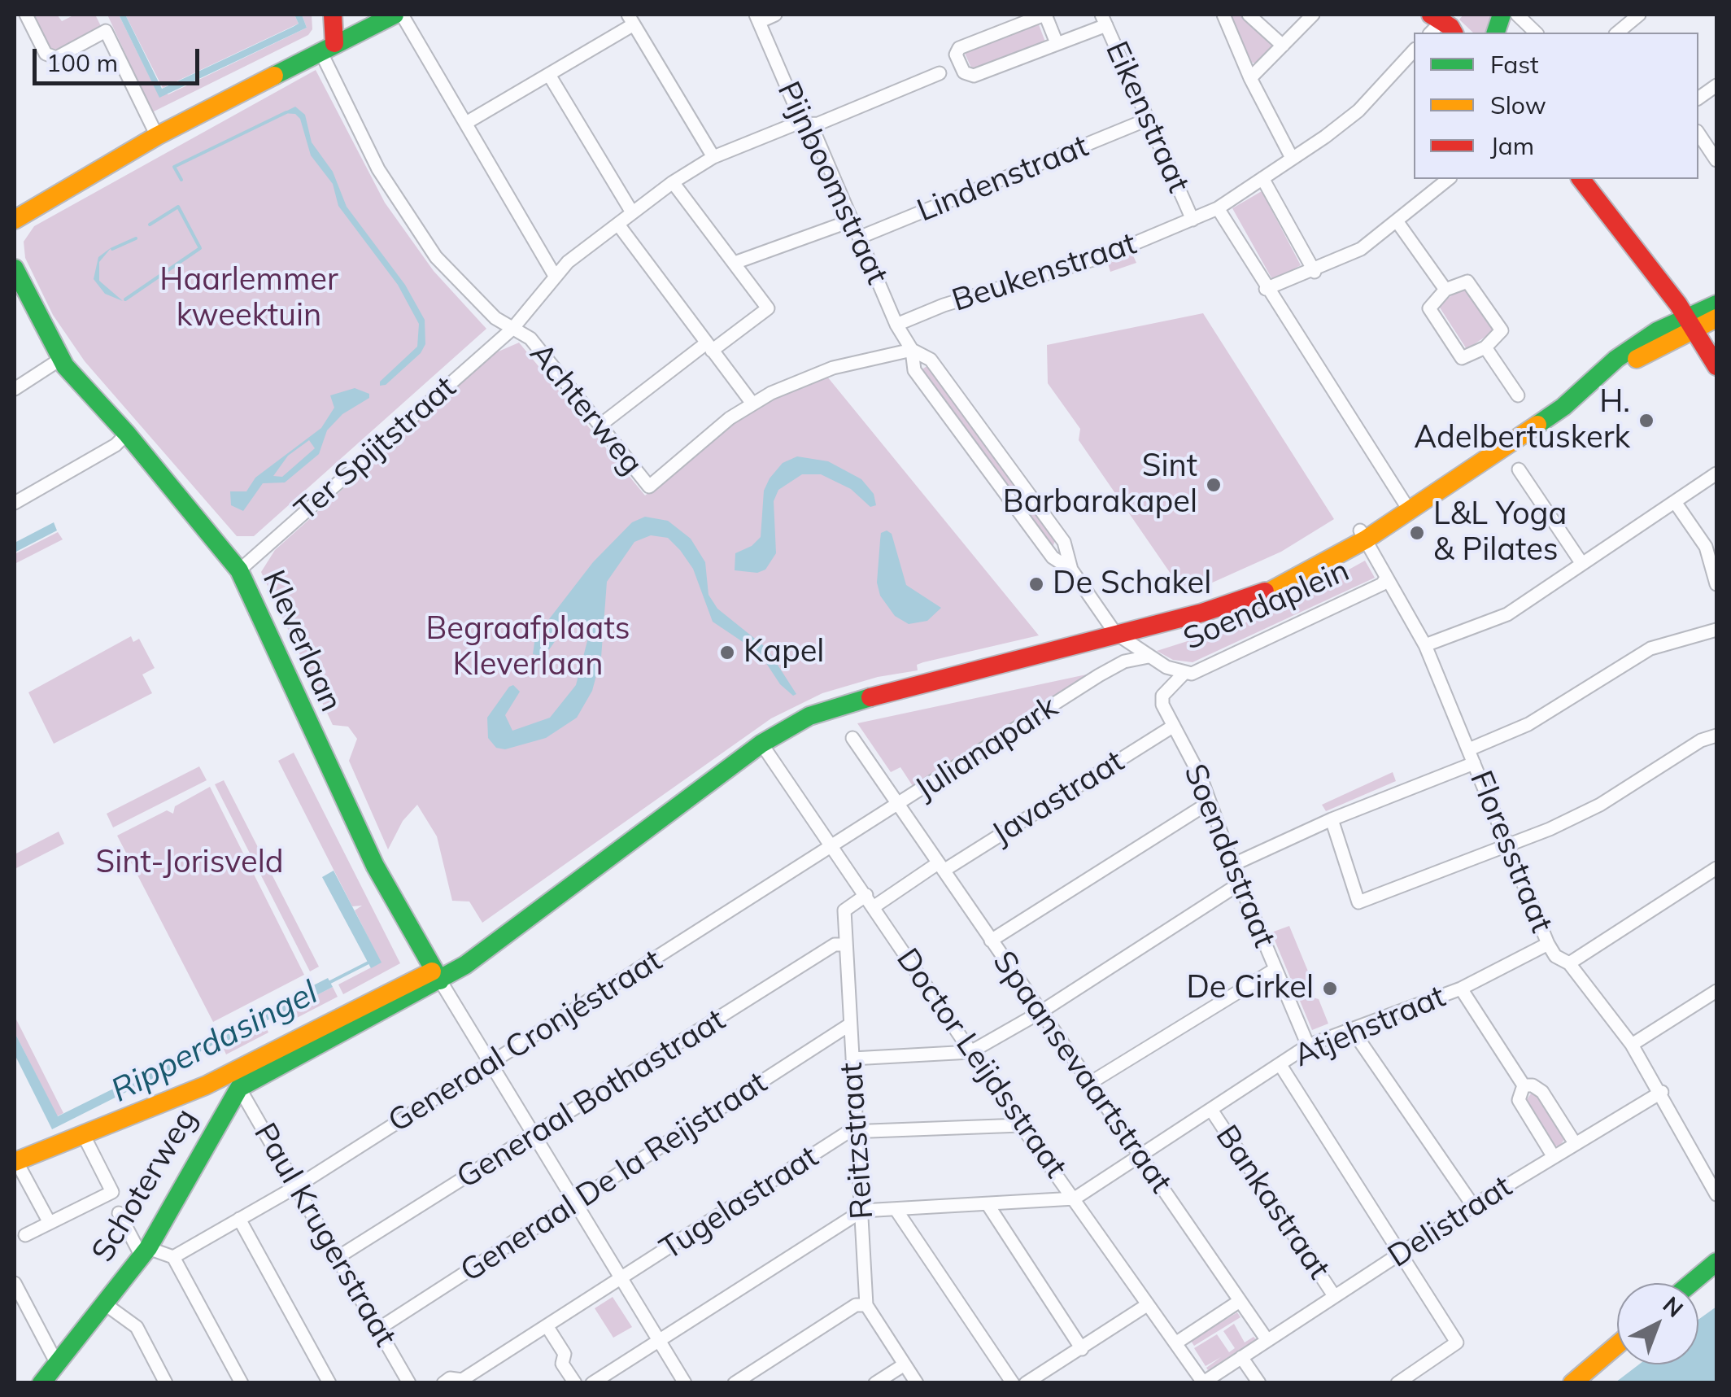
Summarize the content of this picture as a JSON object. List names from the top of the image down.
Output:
{
  "streets": {
    "main road": ["Soendaplein", "Kleverlaan", "Schoterweg"],
    "street": [
      "Eikenstraat",
      "Lindenstraat",
      "Pijnboomstraat",
      "Beukenstraat",
      "Achterweg",
      "Ter Spijtstraat",
      "Julianapark",
      "Javastraat",
      "Floresstraat",
      "Soendastraat",
      "Atjehstraat",
      "Generaal Cronjéstraat",
      "Doctor Leijdsstraat",
      "Spaansevaartstraat",
      "Generaal Bothastraat",
      "Reitzstraat",
      "Generaal De la Reijstraat",
      "Bankastraat",
      "Tugelastraat",
      "Delistraat",
      "Paul Krugerstraat"
    ]
  },
  "crossings": [
    ["Eikenstraat", "Lindenstraat"],
    ["Eikenstraat", "Beukenstraat"],
    ["Lindenstraat", "Pijnboomstraat"],
    ["Pijnboomstraat", "Beukenstraat"],
    ["Pijnboomstraat", "Achterweg"],
    ["Pijnboomstraat", "Ter Spijtstraat"],
    ["Pijnboomstraat", "Soendaplein"],
    ["Pijnboomstraat", "Schoterweg"],
    ["Achterweg", "Ter Spijtstraat"],
    ["Ter Spijtstraat", "Kleverlaan"],
    ["Soendaplein", "Julianapark"],
    ["Soendaplein", "Floresstraat"],
    ["Soendaplein", "Soendastraat"],
    ["Soendaplein", "Schoterweg"],
    ["Kleverlaan", "Schoterweg"],
    ["Julianapark", "Generaal Cronjéstraat"],
    ["Julianapark", "Spaansevaartstraat"],
    ["Javastraat", "Soendastraat"],
    ["Javastraat", "Doctor Leijdsstraat"],
    ["Javastraat", "Spaansevaartstraat"],
    ["Floresstraat", "Atjehstraat"],
    ["Floresstraat", "Delistraat"],
    ["Soendastraat", "Atjehstraat"],
    ["Atjehstraat", "Doctor Leijdsstraat"],
    ["Atjehstraat", "Spaansevaartstraat"],
    ["Atjehstraat", "Bankastraat"],
    ["Generaal Cronjéstraat", "Doctor Leijdsstraat"],
    ["Generaal Cronjéstraat", "Spaansevaartstraat"],
    ["Generaal Cronjéstraat", "Paul Krugerstraat"],
    ["Doctor Leijdsstraat", "Reitzstraat"],
    ["Doctor Leijdsstraat", "Schoterweg"],
    ["Doctor Leijdsstraat", "Delistraat"],
    ["Spaansevaartstraat", "Delistraat"],
    ["Generaal Bothastraat", "Reitzstraat"],
    ["Generaal Bothastraat", "Paul Krugerstraat"],
    ["Reitzstraat", "Generaal De la Reijstraat"],
    ["Reitzstraat", "Tugelastraat"],
    ["Generaal De la Reijstraat", "Paul Krugerstraat"],
    ["Schoterweg", "Paul Krugerstraat"],
    ["Bankastraat", "Delistraat"]
  ],
  "water": ["Ripperdasingel"],
  "parks": ["Haarlemmer kweektuin", "Begraafplaats Kleverlaan", "Sint-Jorisveld"],
  "places": [
    "H. Adelbertuskerk",
    "Sint Barbarakapel",
    "L&L Yoga & Pilates",
    "De Schakel",
    "Kapel",
    "De Cirkel"
  ],
  "legend": ["Fast", "Slow", "Jam"],
  "scale_bar": "100 m",
  "north": "top right"
}
